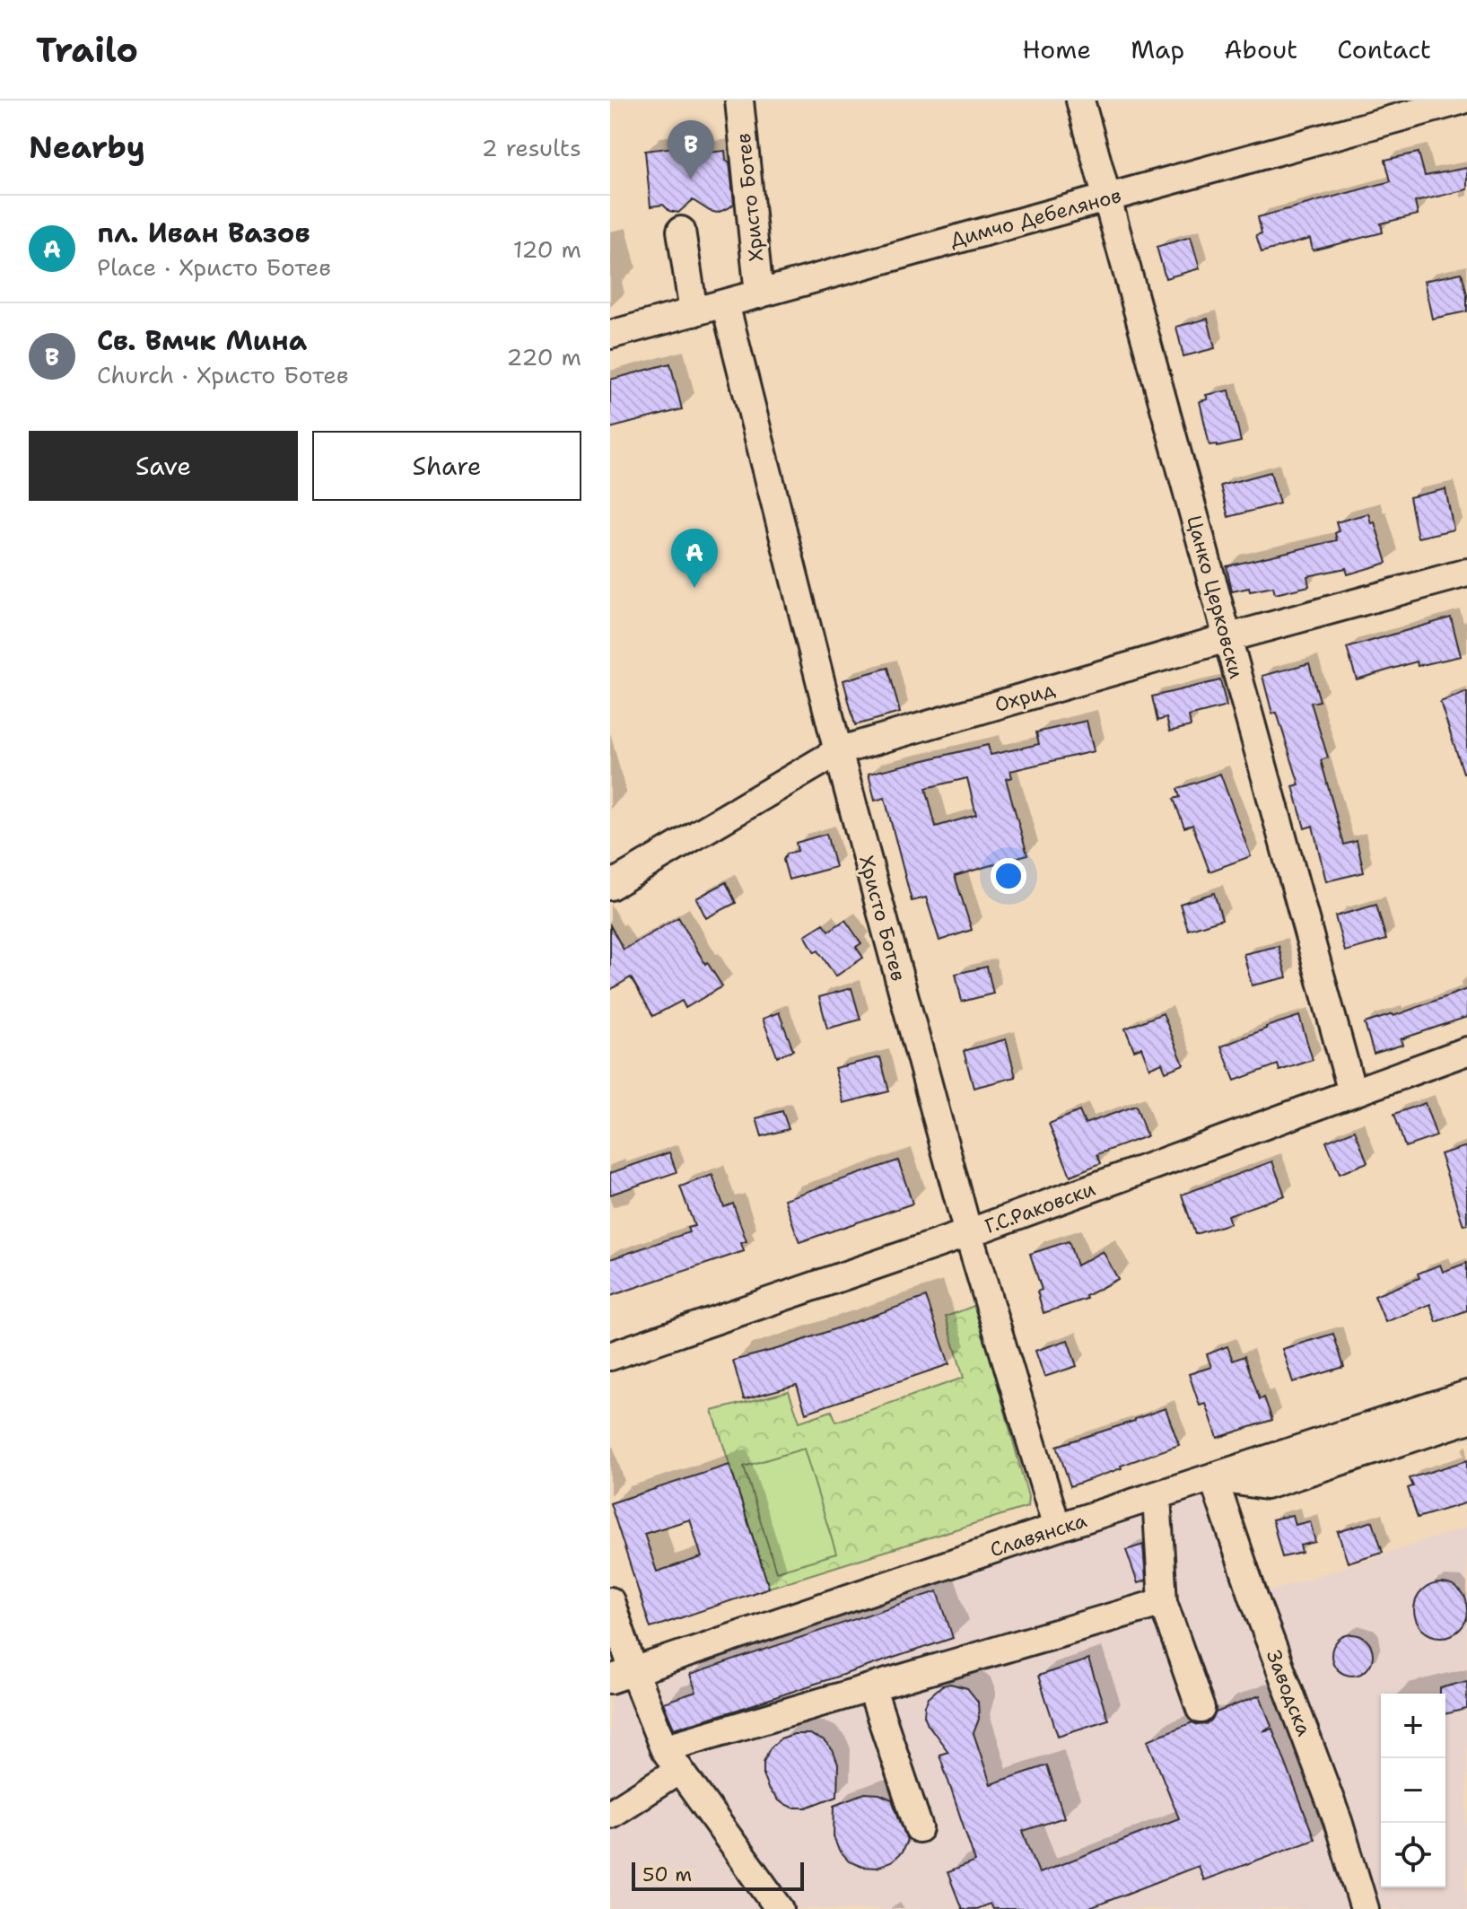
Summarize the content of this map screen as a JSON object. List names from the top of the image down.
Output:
{
  "streets": {
    "street": [
      "Христо Ботев",
      "Димчо Дебелянов",
      "Цанко Церковски",
      "Охрид",
      "Г.С.Раковски",
      "Славянска",
      "Заводска"
    ]
  },
  "crossings": [
    ["Христо Ботев", "Димчо Дебелянов"],
    ["Христо Ботев", "Охрид"],
    ["Христо Ботев", "Г.С.Раковски"],
    ["Христо Ботев", "Славянска"],
    ["Димчо Дебелянов", "Цанко Церковски"],
    ["Цанко Церковски", "Охрид"],
    ["Цанко Церковски", "Г.С.Раковски"],
    ["Славянска", "Заводска"]
  ],
  "scale_bar": "50 m",
  "page": {
    "header": "Trailo",
    "nav": [
      "Home",
      "Map",
      "About",
      "Contact"
    ],
    "heading": ["Nearby", "2 results"],
    "pins": ["B", "A"],
    "list": [
      {
        "mark": "A",
        "name": "пл. Иван Вазов",
        "note": "Place · Христо Ботев",
        "value": "120 m"
      },
      {
        "mark": "B",
        "name": "Св. Вмчк Мина",
        "note": "Church · Христо Ботев",
        "value": "220 m"
      }
    ],
    "buttons": ["Save", "Share"],
    "map_buttons": ["+", "−"],
    "scale": "50 m"
  }
}
